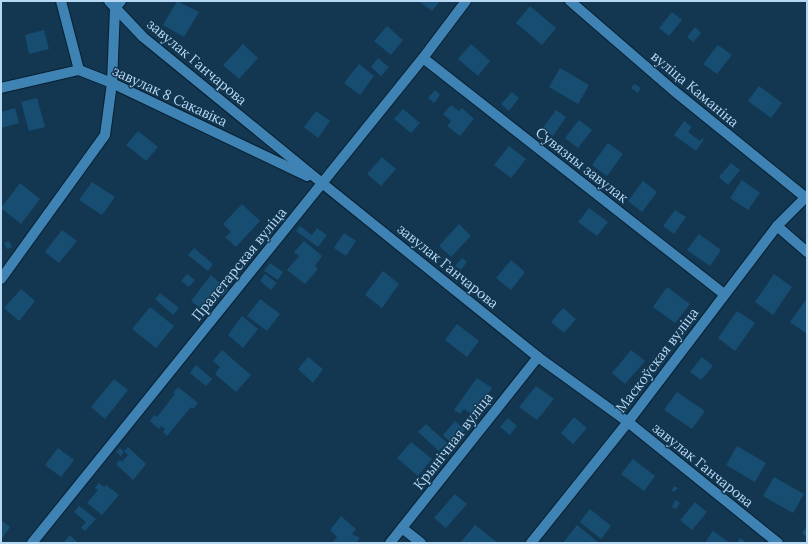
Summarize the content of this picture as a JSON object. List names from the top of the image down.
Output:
{
  "streets": {
    "street": [
      "завулак Ганчарова",
      "вуліца Каманіна",
      "завулак 8 Сакавіка",
      "Сувязны завулак",
      "Пралетарская вуліца",
      "Маскоўская вуліца",
      "Крынічная вуліца"
    ]
  },
  "crossings": [
    ["завулак Ганчарова", "завулак 8 Сакавіка"],
    ["завулак Ганчарова", "Пралетарская вуліца"],
    ["завулак Ганчарова", "Маскоўская вуліца"],
    ["завулак Ганчарова", "Крынічная вуліца"],
    ["вуліца Каманіна", "Маскоўская вуліца"],
    ["завулак 8 Сакавіка", "Пралетарская вуліца"],
    ["Сувязны завулак", "Пралетарская вуліца"],
    ["Сувязны завулак", "Маскоўская вуліца"]
  ]
}
